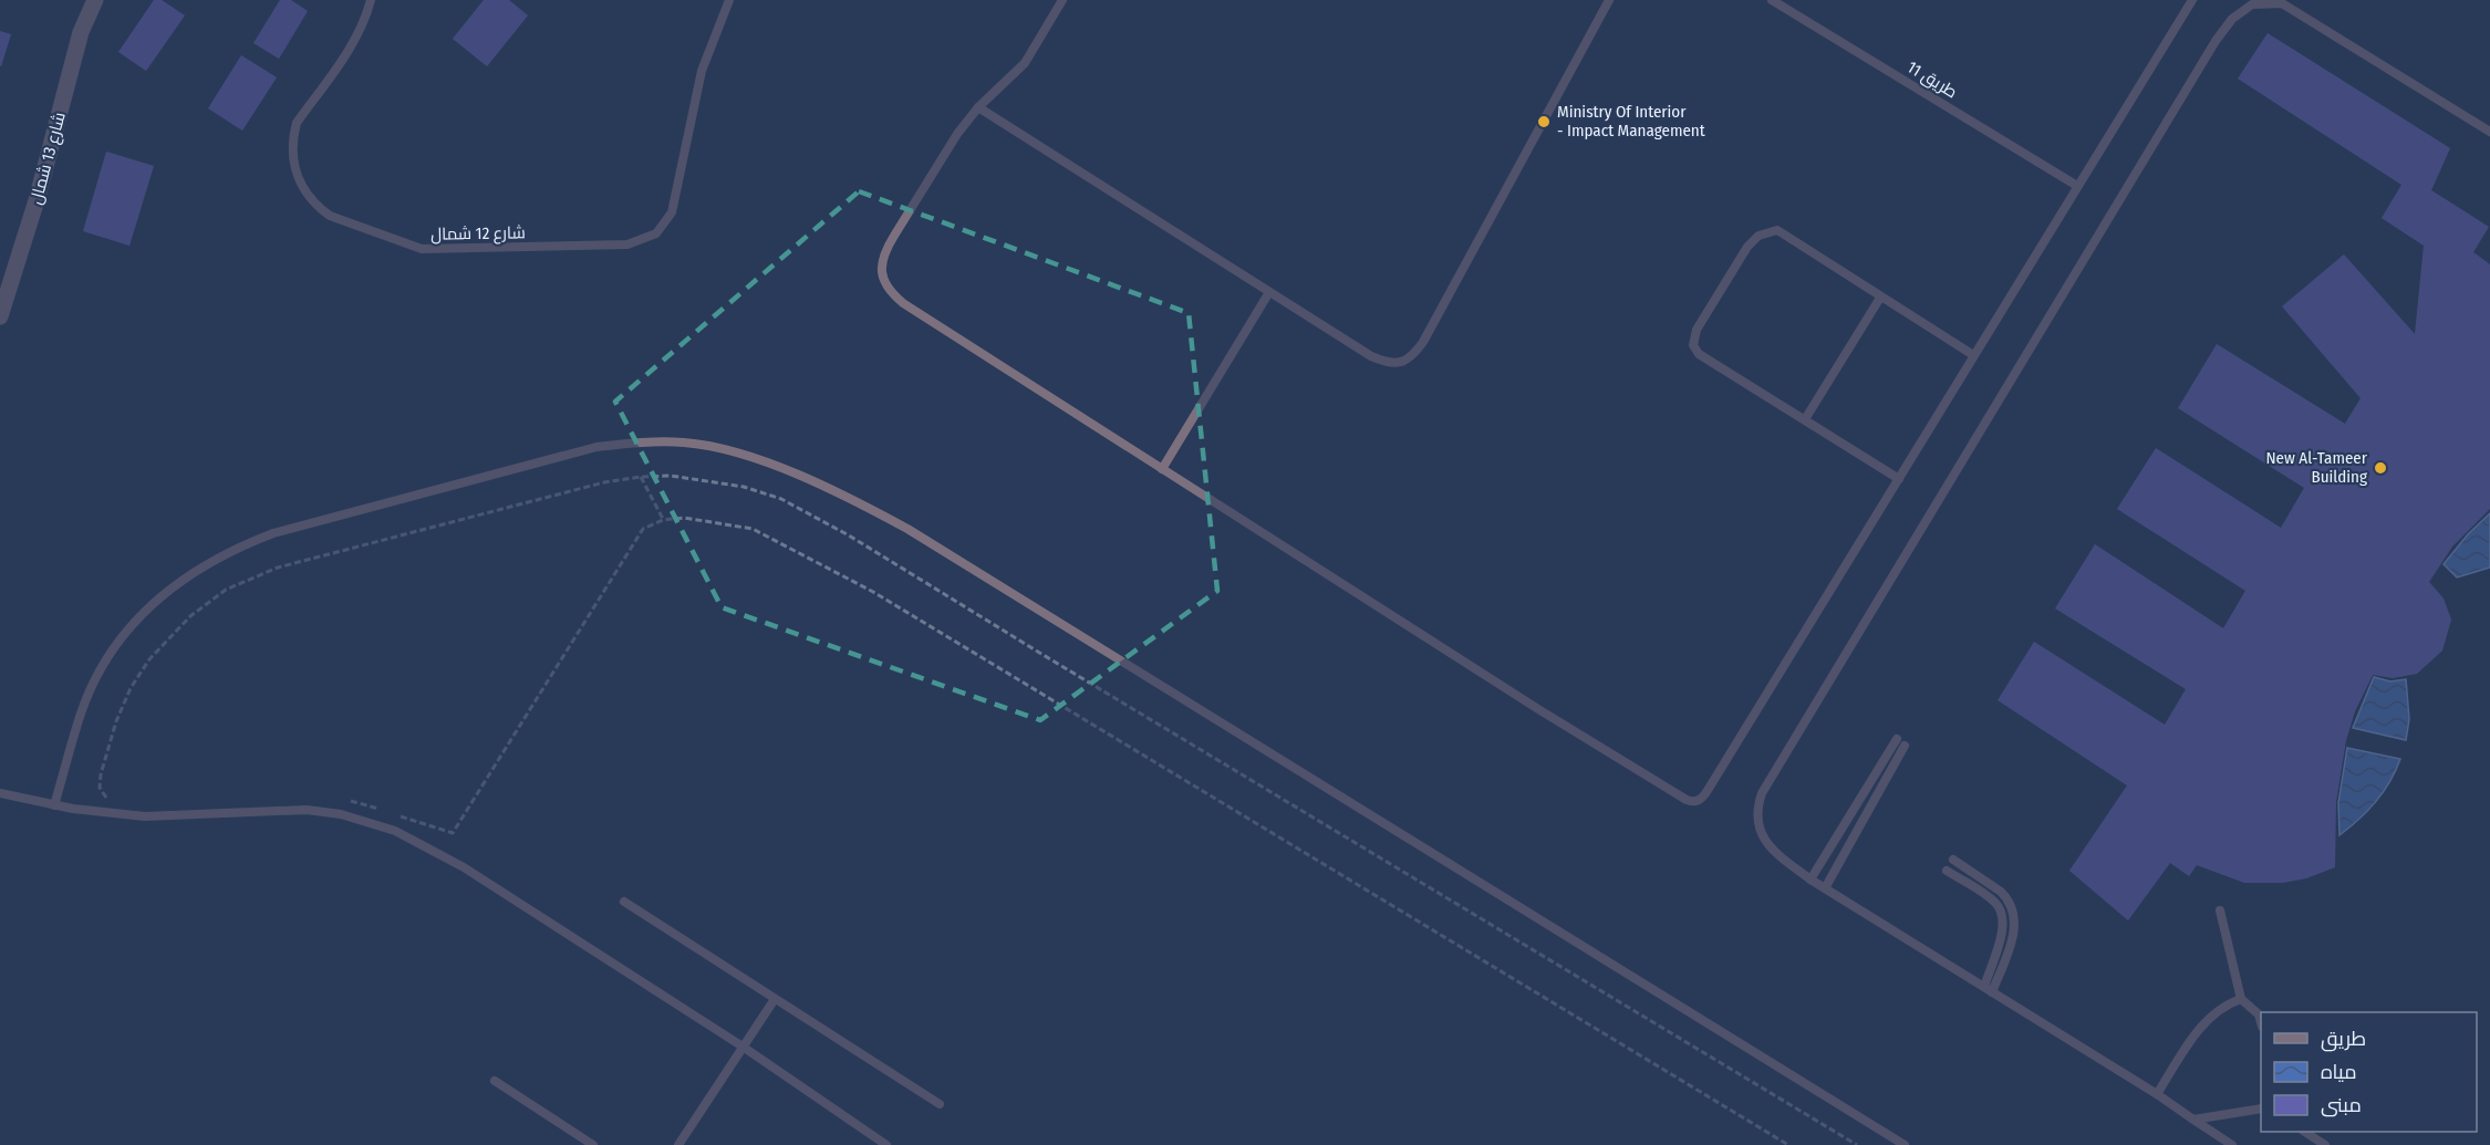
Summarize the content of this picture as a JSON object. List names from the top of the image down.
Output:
{
  "streets": {
    "street": ["شارع 13 شمال"],
    "lane": ["طريق 11", "شارع 12 شمال"]
  },
  "places": ["Ministry Of Interior - Impact Management", "New Al-Tameer Building"],
  "legend": ["طريق", "مياه", "مبنى"]
}
